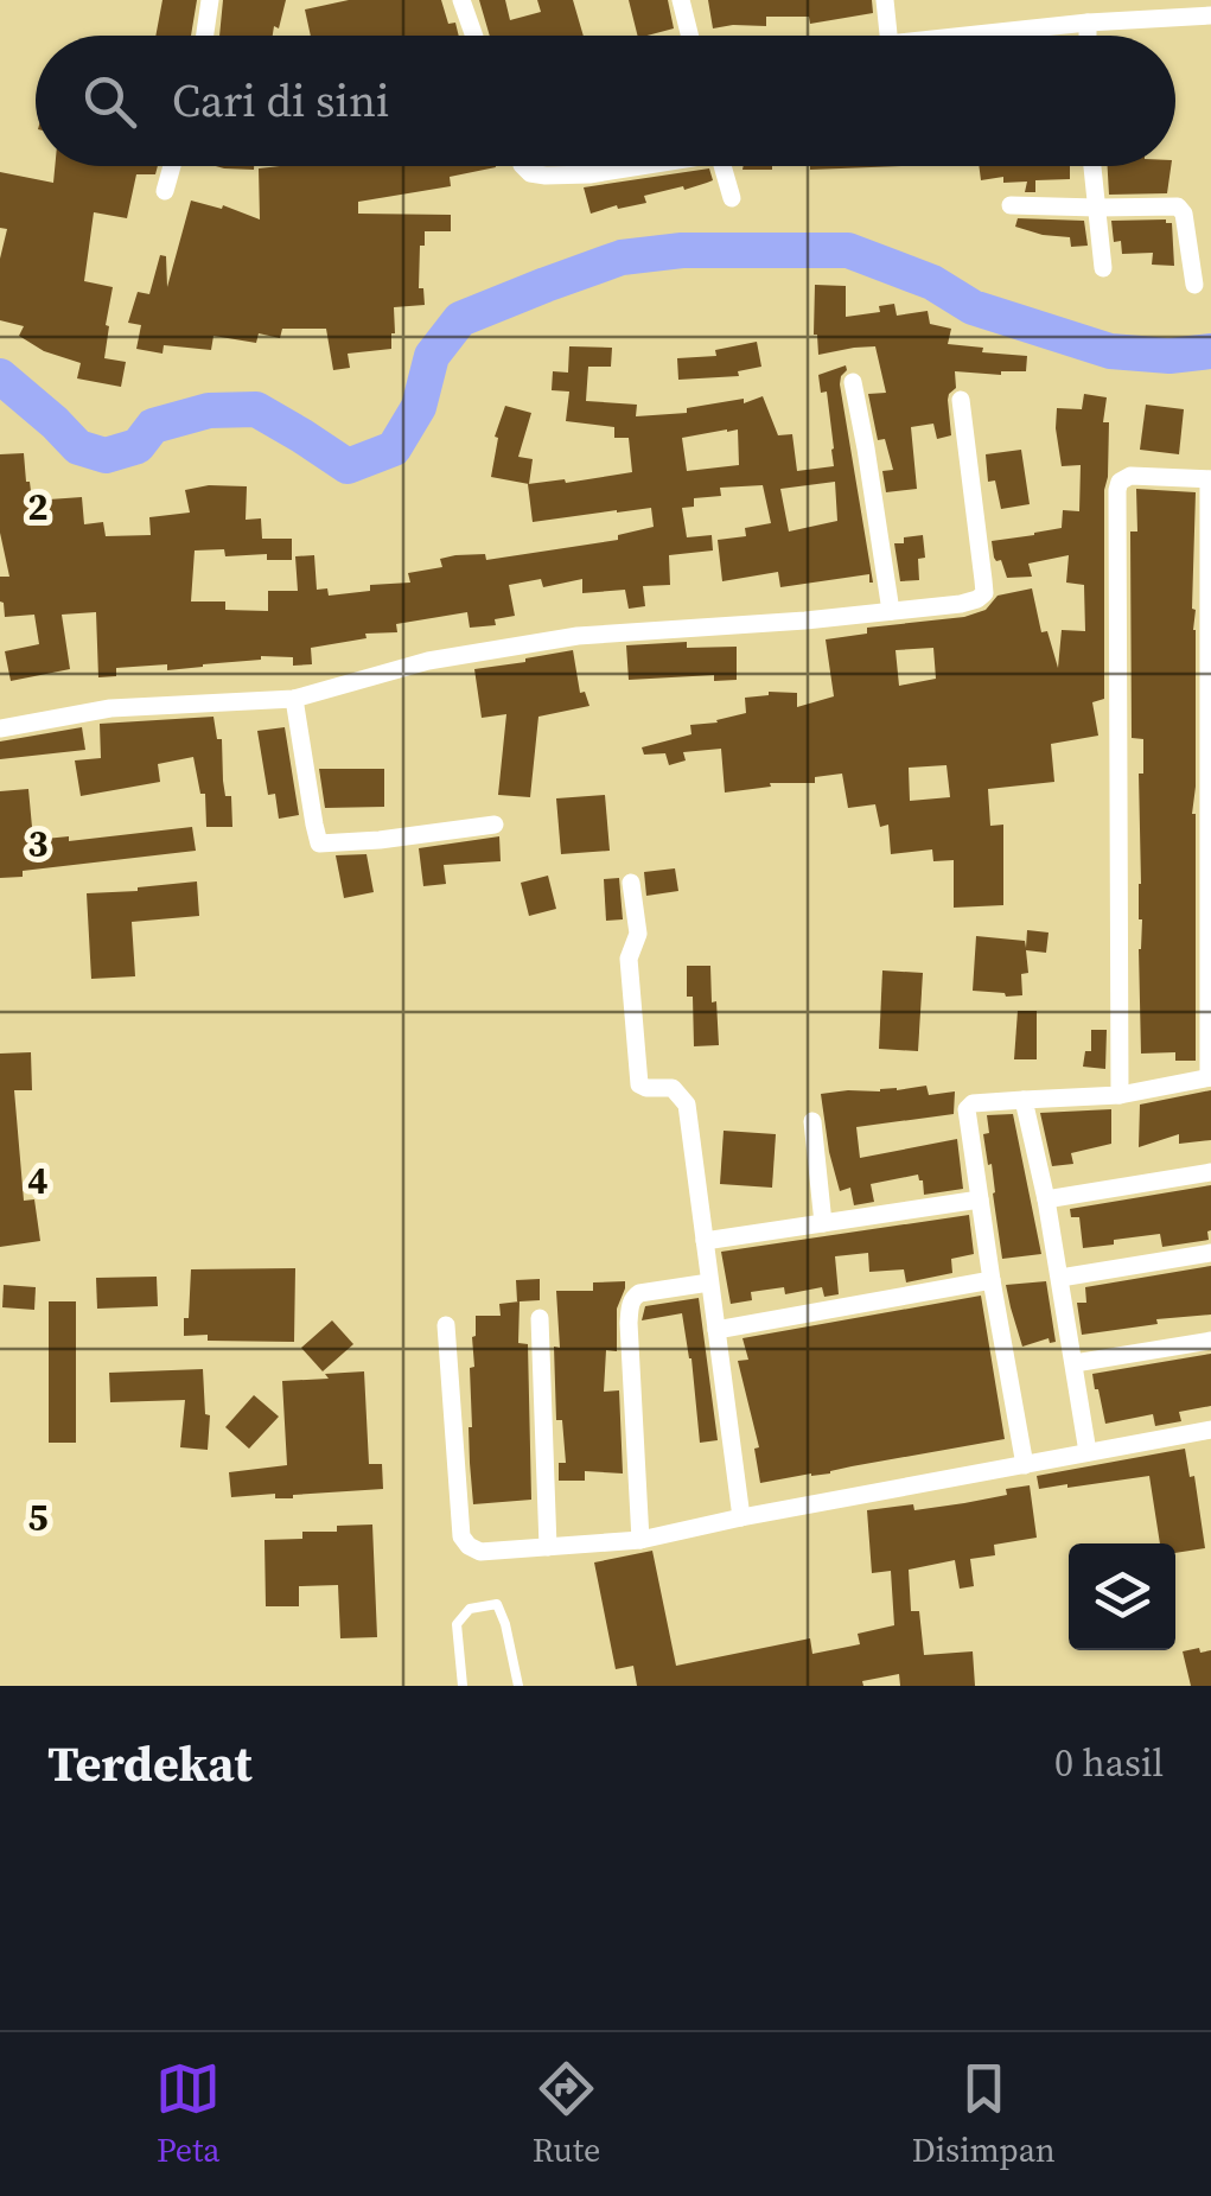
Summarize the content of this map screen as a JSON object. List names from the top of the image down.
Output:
{
  "page": {
    "search": "Cari di sini",
    "heading": ["Terdekat", "0 hasil"],
    "nav": ["Peta", "Rute", "Disimpan"]
  },
  "grid": {
    "rows": [
      "2",
      "3",
      "4",
      "5"
    ]
  }
}
